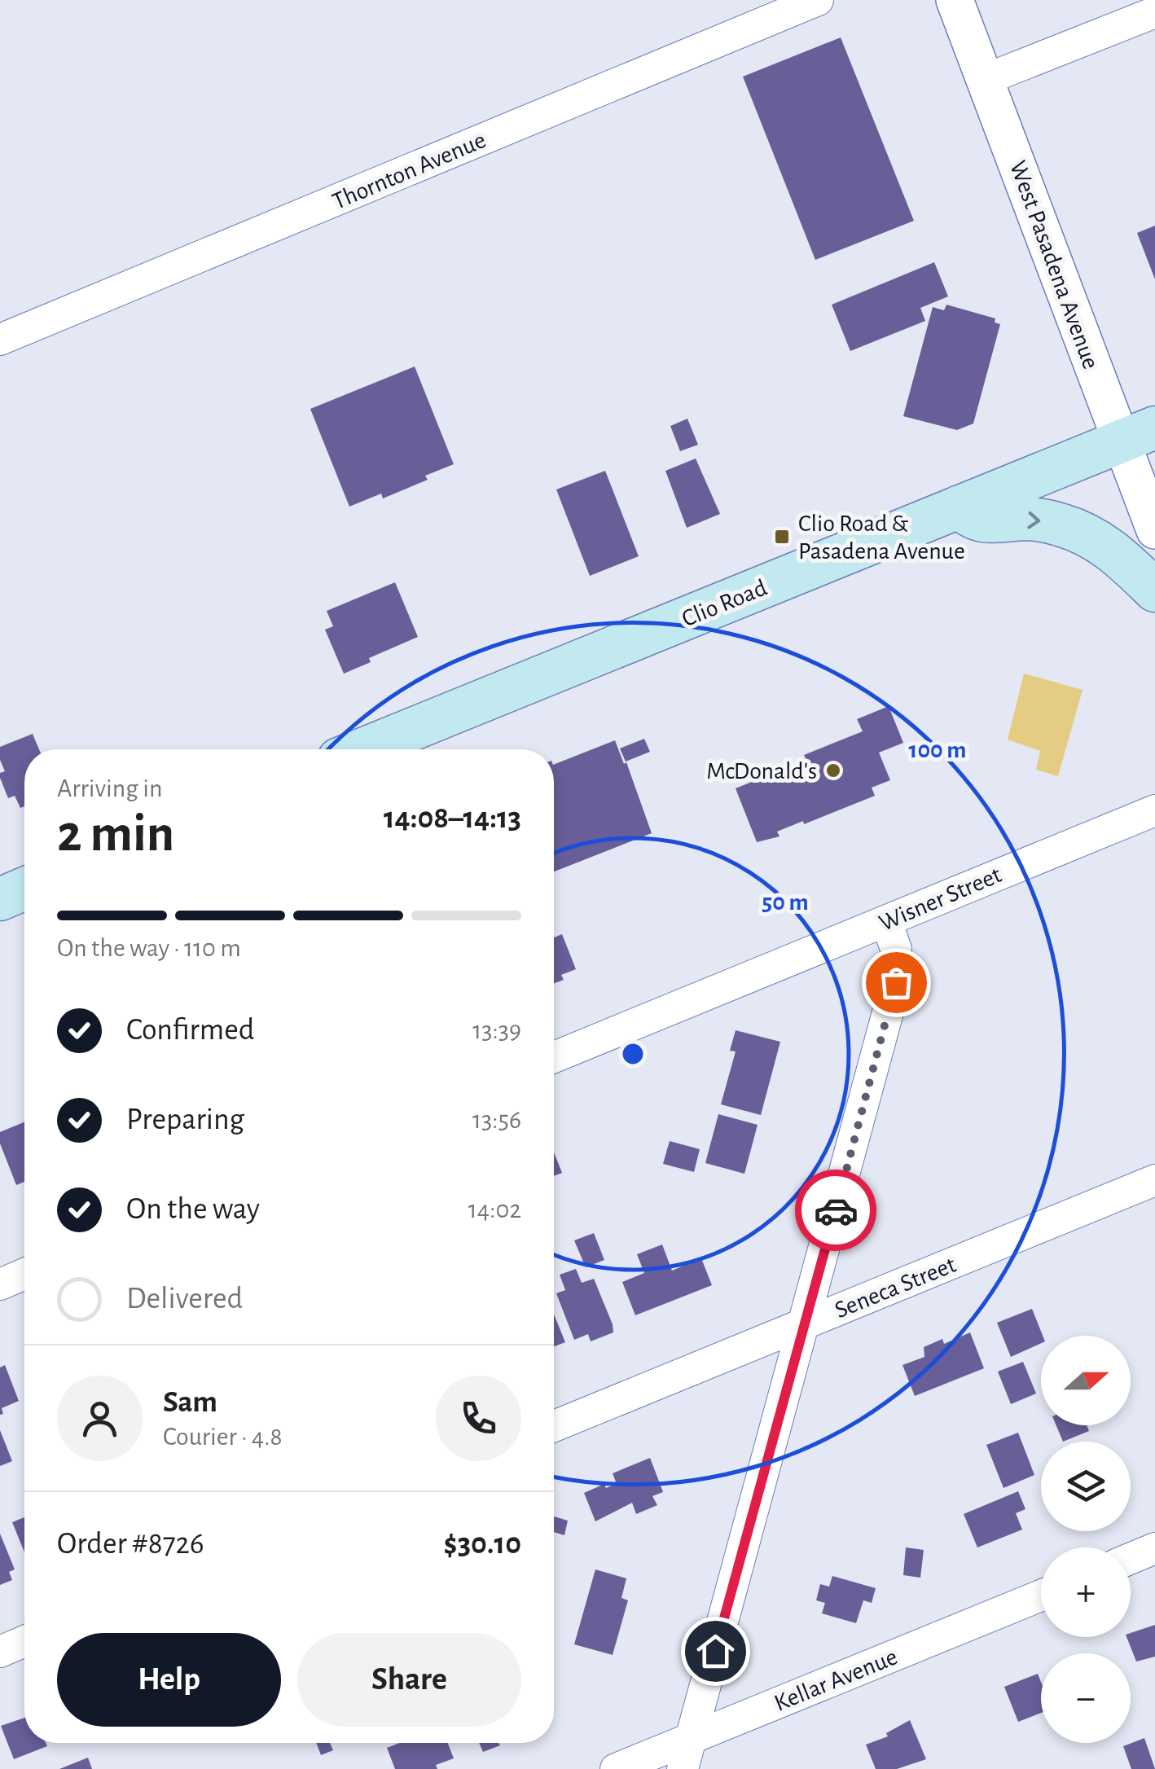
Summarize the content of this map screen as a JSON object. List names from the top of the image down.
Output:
{
  "streets": {
    "main road": ["Clio Road"],
    "street": [
      "Thornton Avenue",
      "West Pasadena Avenue",
      "Wisner Street",
      "Seneca Street",
      "Kellar Avenue"
    ]
  },
  "crossings": [
    ["West Pasadena Avenue", "Clio Road"]
  ],
  "places": {
    "transit": ["Clio Road & Pasadena Avenue"],
    "other": ["McDonald's"]
  },
  "north": "right",
  "page": {
    "heading": ["2 min", "Arriving in", "14:08–14:13"],
    "panel": [
      "Sam",
      "Courier · 4.8",
      "Order #8726",
      "$30.10"
    ],
    "bar": "On the way · 110 m",
    "list": [
      ["Confirmed", "13:39"],
      ["Preparing", "13:56"],
      ["On the way", "14:02"],
      "Delivered"
    ],
    "map_buttons": ["+", "−"],
    "buttons": ["Help", "Share"]
  },
  "rings": ["100 m", "50 m"]
}
